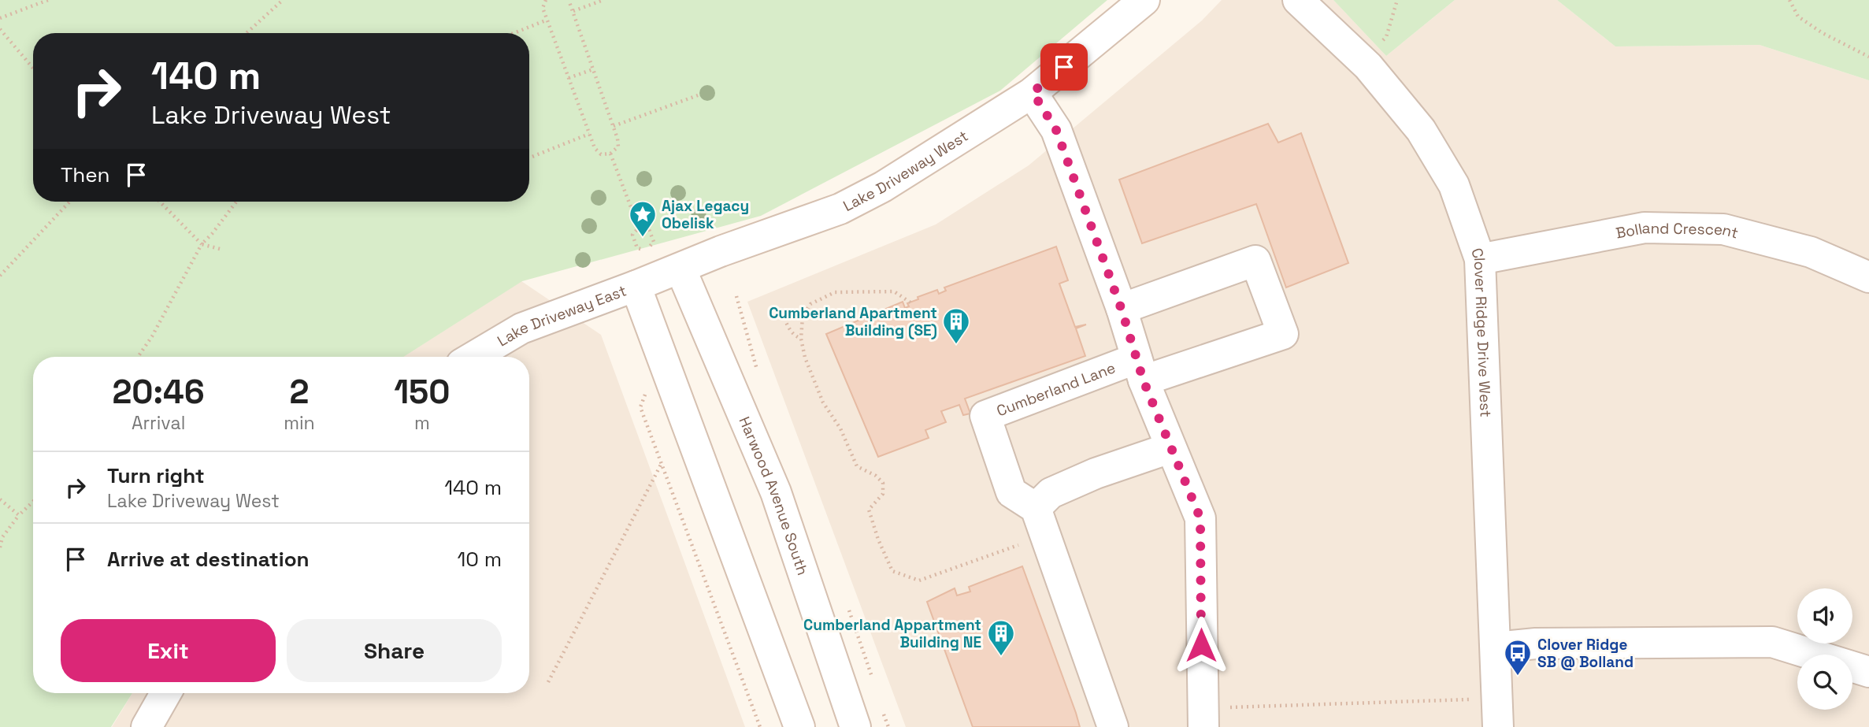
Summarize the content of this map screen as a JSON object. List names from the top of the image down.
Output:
{
  "streets": {
    "street": [
      "Lake Driveway West",
      "Bolland Crescent",
      "Lake Driveway East",
      "Clover Ridge Drive West",
      "Cumberland Lane",
      "Harwood Avenue South"
    ]
  },
  "crossings": [
    ["Lake Driveway West", "Lake Driveway East"],
    ["Lake Driveway West", "Harwood Avenue South"],
    ["Bolland Crescent", "Clover Ridge Drive West"]
  ],
  "places": {
    "place": ["Ajax Legacy Obelisk"],
    "building": ["Cumberland Apartment Building (SE)", "Cumberland Appartment Building NE"],
    "bus stop": ["Clover Ridge SB @ Bolland"]
  },
  "page": {
    "turn": ["140 m", "Lake Driveway West"],
    "then": "Then",
    "eta": [
      "20:46",
      "Arrival",
      "2",
      "min",
      "150",
      "m"
    ],
    "list": [
      {
        "name": "Turn right",
        "note": "Lake Driveway West",
        "value": "140 m"
      },
      {
        "name": "Arrive at destination",
        "value": "10 m"
      }
    ],
    "buttons": ["Exit", "Share"]
  }
}
